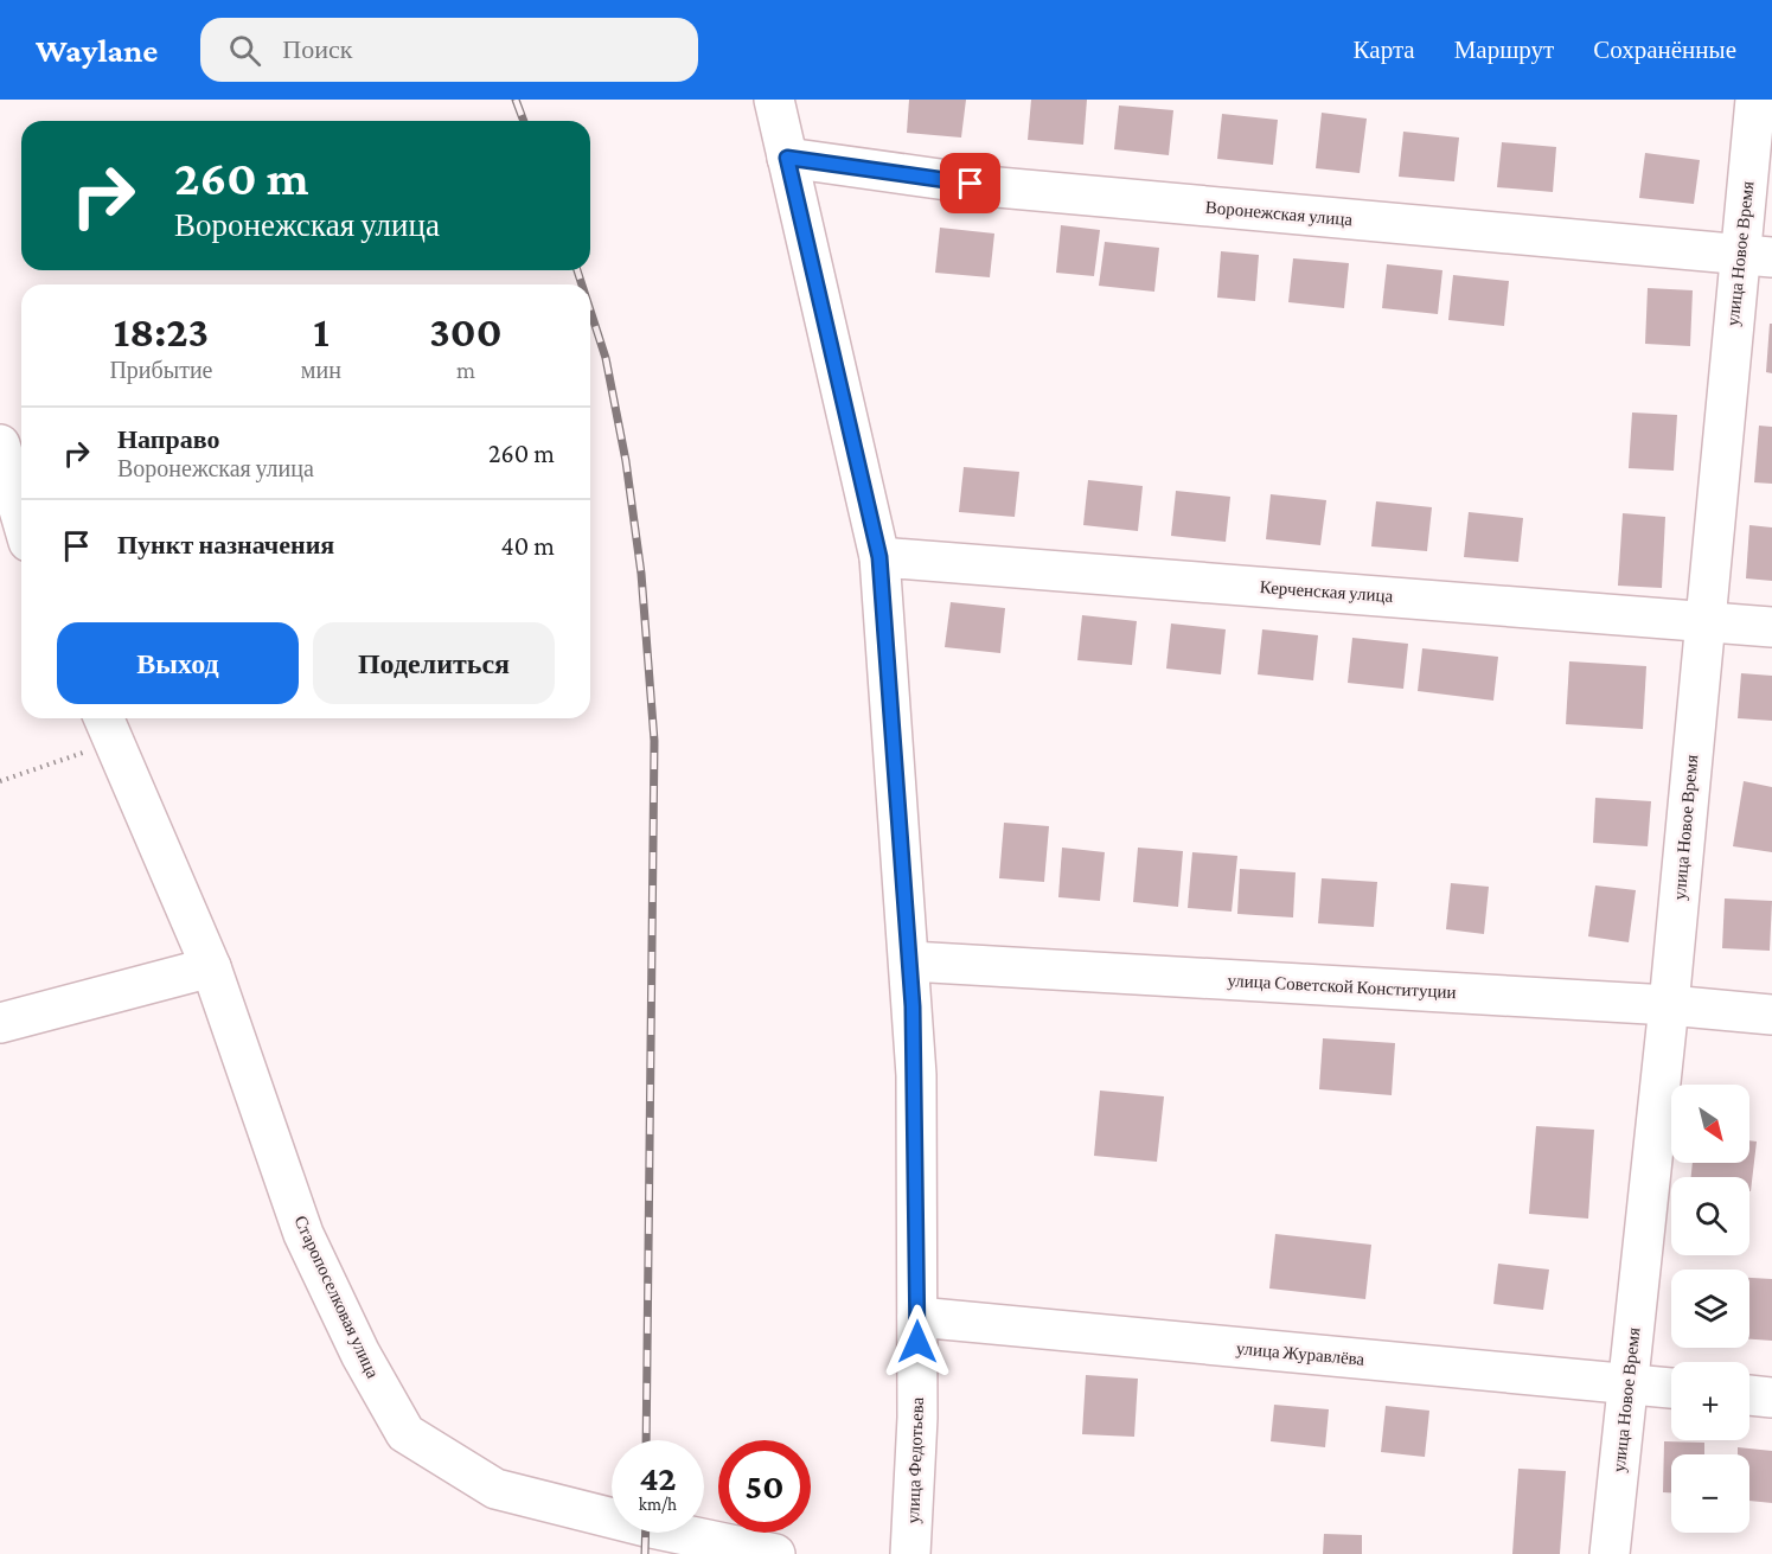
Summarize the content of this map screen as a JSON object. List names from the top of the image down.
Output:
{
  "streets": {
    "street": [
      "Воронежская улица",
      "улица Новое Время",
      "Керченская улица",
      "улица Советской Конституции",
      "Старопоселковая улица",
      "улица Журавлёва",
      "улица Федотьева"
    ]
  },
  "crossings": [
    ["Воронежская улица", "улица Новое Время"],
    ["Воронежская улица", "улица Федотьева"],
    ["улица Новое Время", "Керченская улица"],
    ["улица Новое Время", "улица Советской Конституции"],
    ["улица Новое Время", "улица Журавлёва"],
    ["Керченская улица", "улица Федотьева"],
    ["улица Советской Конституции", "улица Федотьева"],
    ["улица Журавлёва", "улица Федотьева"]
  ],
  "north": "bottom right",
  "page": {
    "header": "Waylane",
    "search": "Поиск",
    "nav": ["Карта", "Маршрут", "Сохранённые"],
    "turn": ["260 m", "Воронежская улица"],
    "eta": [
      "18:23",
      "Прибытие",
      "1",
      "мин",
      "300",
      "m"
    ],
    "list": [
      {
        "name": "Направо",
        "note": "Воронежская улица",
        "value": "260 m"
      },
      {
        "name": "Пункт назначения",
        "value": "40 m"
      }
    ],
    "buttons": ["Выход", "Поделиться"],
    "map_buttons": ["+", "−"],
    "speed": "42 km/h",
    "limit": "50"
  }
}
